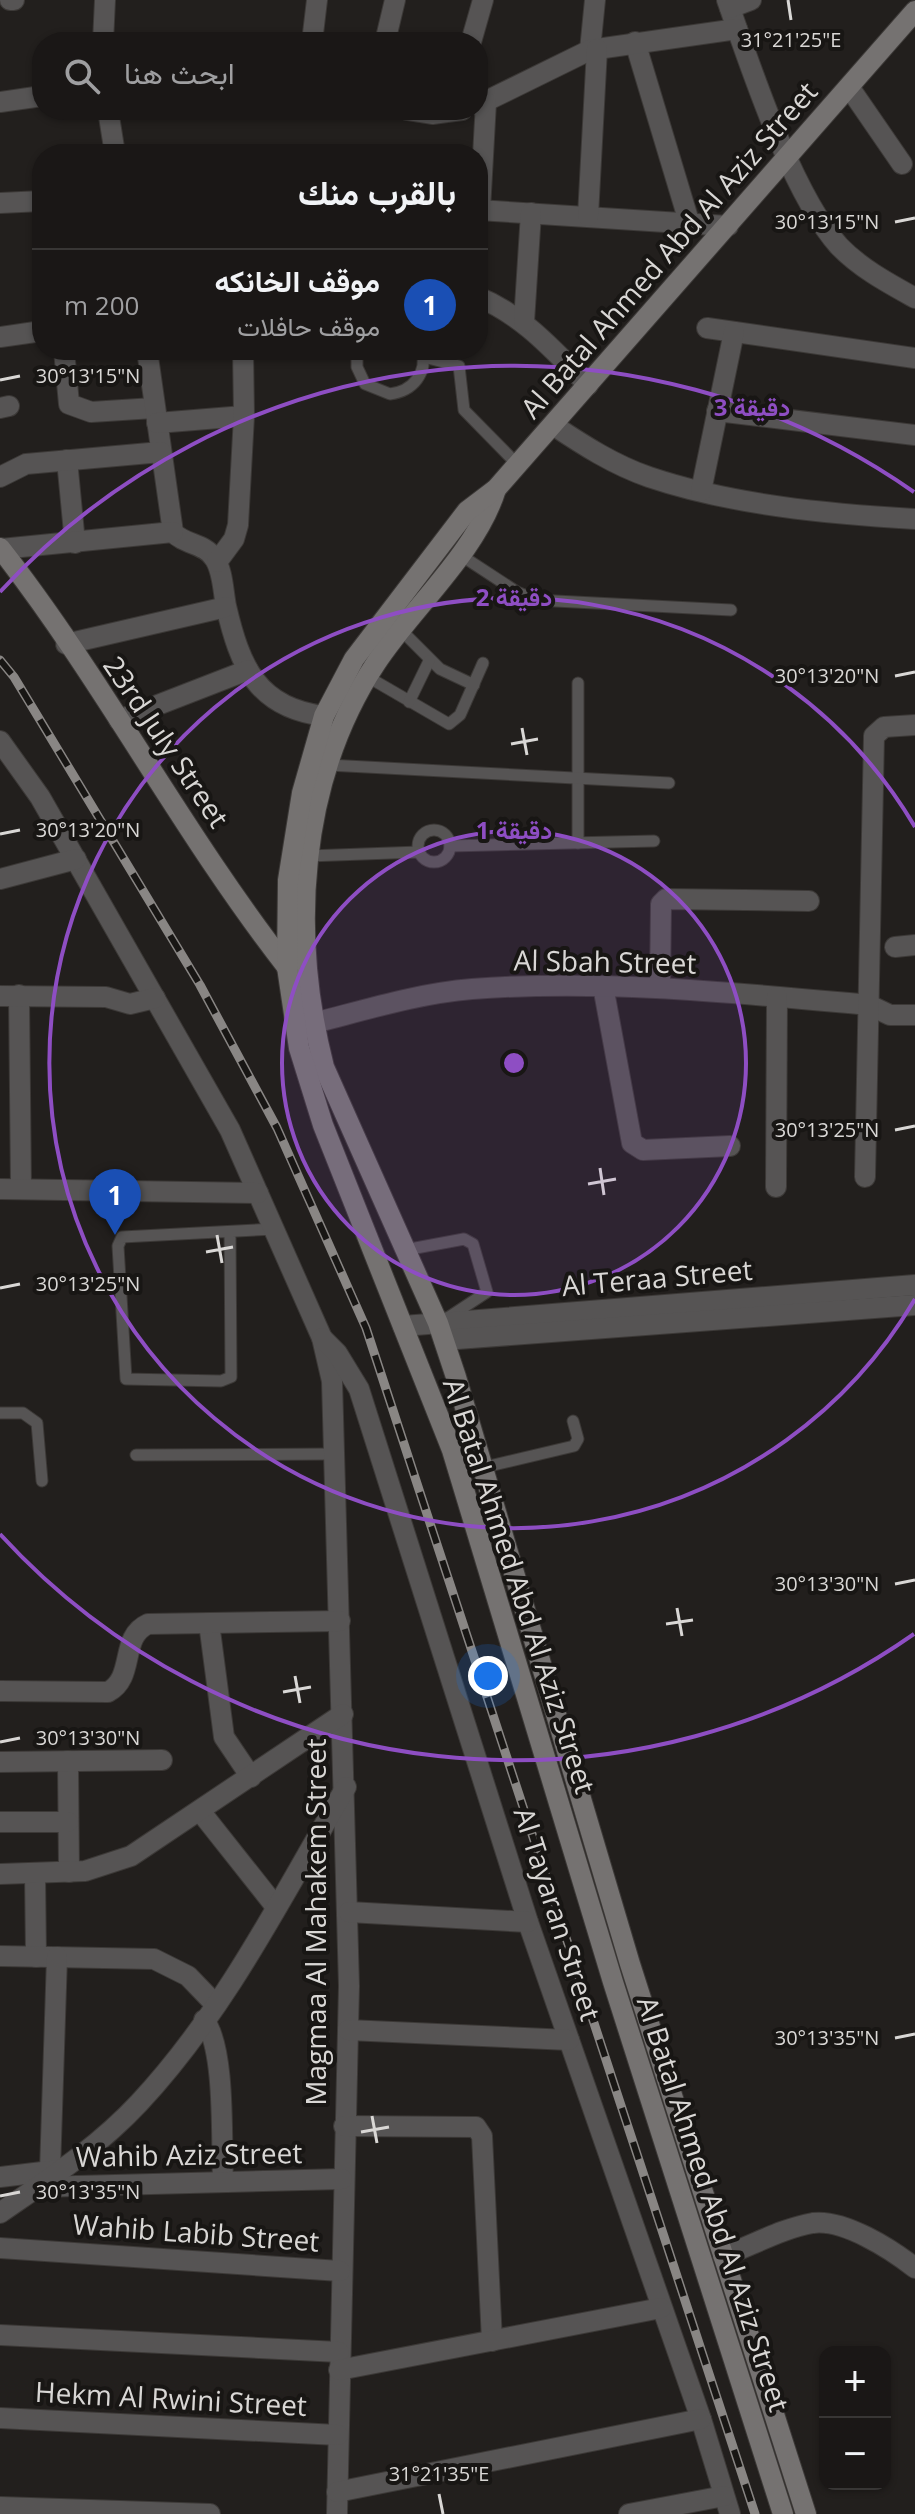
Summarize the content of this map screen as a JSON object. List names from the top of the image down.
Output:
{
  "streets": {
    "main road": ["Al Batal Ahmed Abd Al Aziz Street", "23rd July Street"],
    "street": [
      "Al Sbah Street",
      "Al Teraa Street",
      "Al Tayaran Street",
      "Magmaa Al Mahakem Street",
      "Wahib Aziz Street",
      "Wahib Labib Street",
      "Hekm Al Rwini Street"
    ]
  },
  "crossings": [
    ["Al Batal Ahmed Abd Al Aziz Street", "23rd July Street"],
    ["Al Batal Ahmed Abd Al Aziz Street", "Al Sbah Street"],
    ["Al Batal Ahmed Abd Al Aziz Street", "Al Teraa Street"],
    ["Al Tayaran Street", "Magmaa Al Mahakem Street"],
    ["Magmaa Al Mahakem Street", "Wahib Aziz Street"],
    ["Magmaa Al Mahakem Street", "Wahib Labib Street"],
    ["Magmaa Al Mahakem Street", "Hekm Al Rwini Street"]
  ],
  "page": {
    "search": "ابحث هنا",
    "heading": "بالقرب منك",
    "list": [
      {
        "mark": "1",
        "name": "موقف الخانكه",
        "note": "موقف حافلات",
        "value": "200 m"
      }
    ],
    "pins": "1",
    "map_buttons": ["+", "−"]
  },
  "coordinates": [
    "31°21'25\"E",
    "30°13'15\"N",
    "30°13'20\"N",
    "30°13'25\"N",
    "30°13'30\"N",
    "30°13'35\"N",
    "31°21'35\"E"
  ],
  "rings": ["3 دقيقة", "2 دقيقة", "1 دقيقة"]
}
